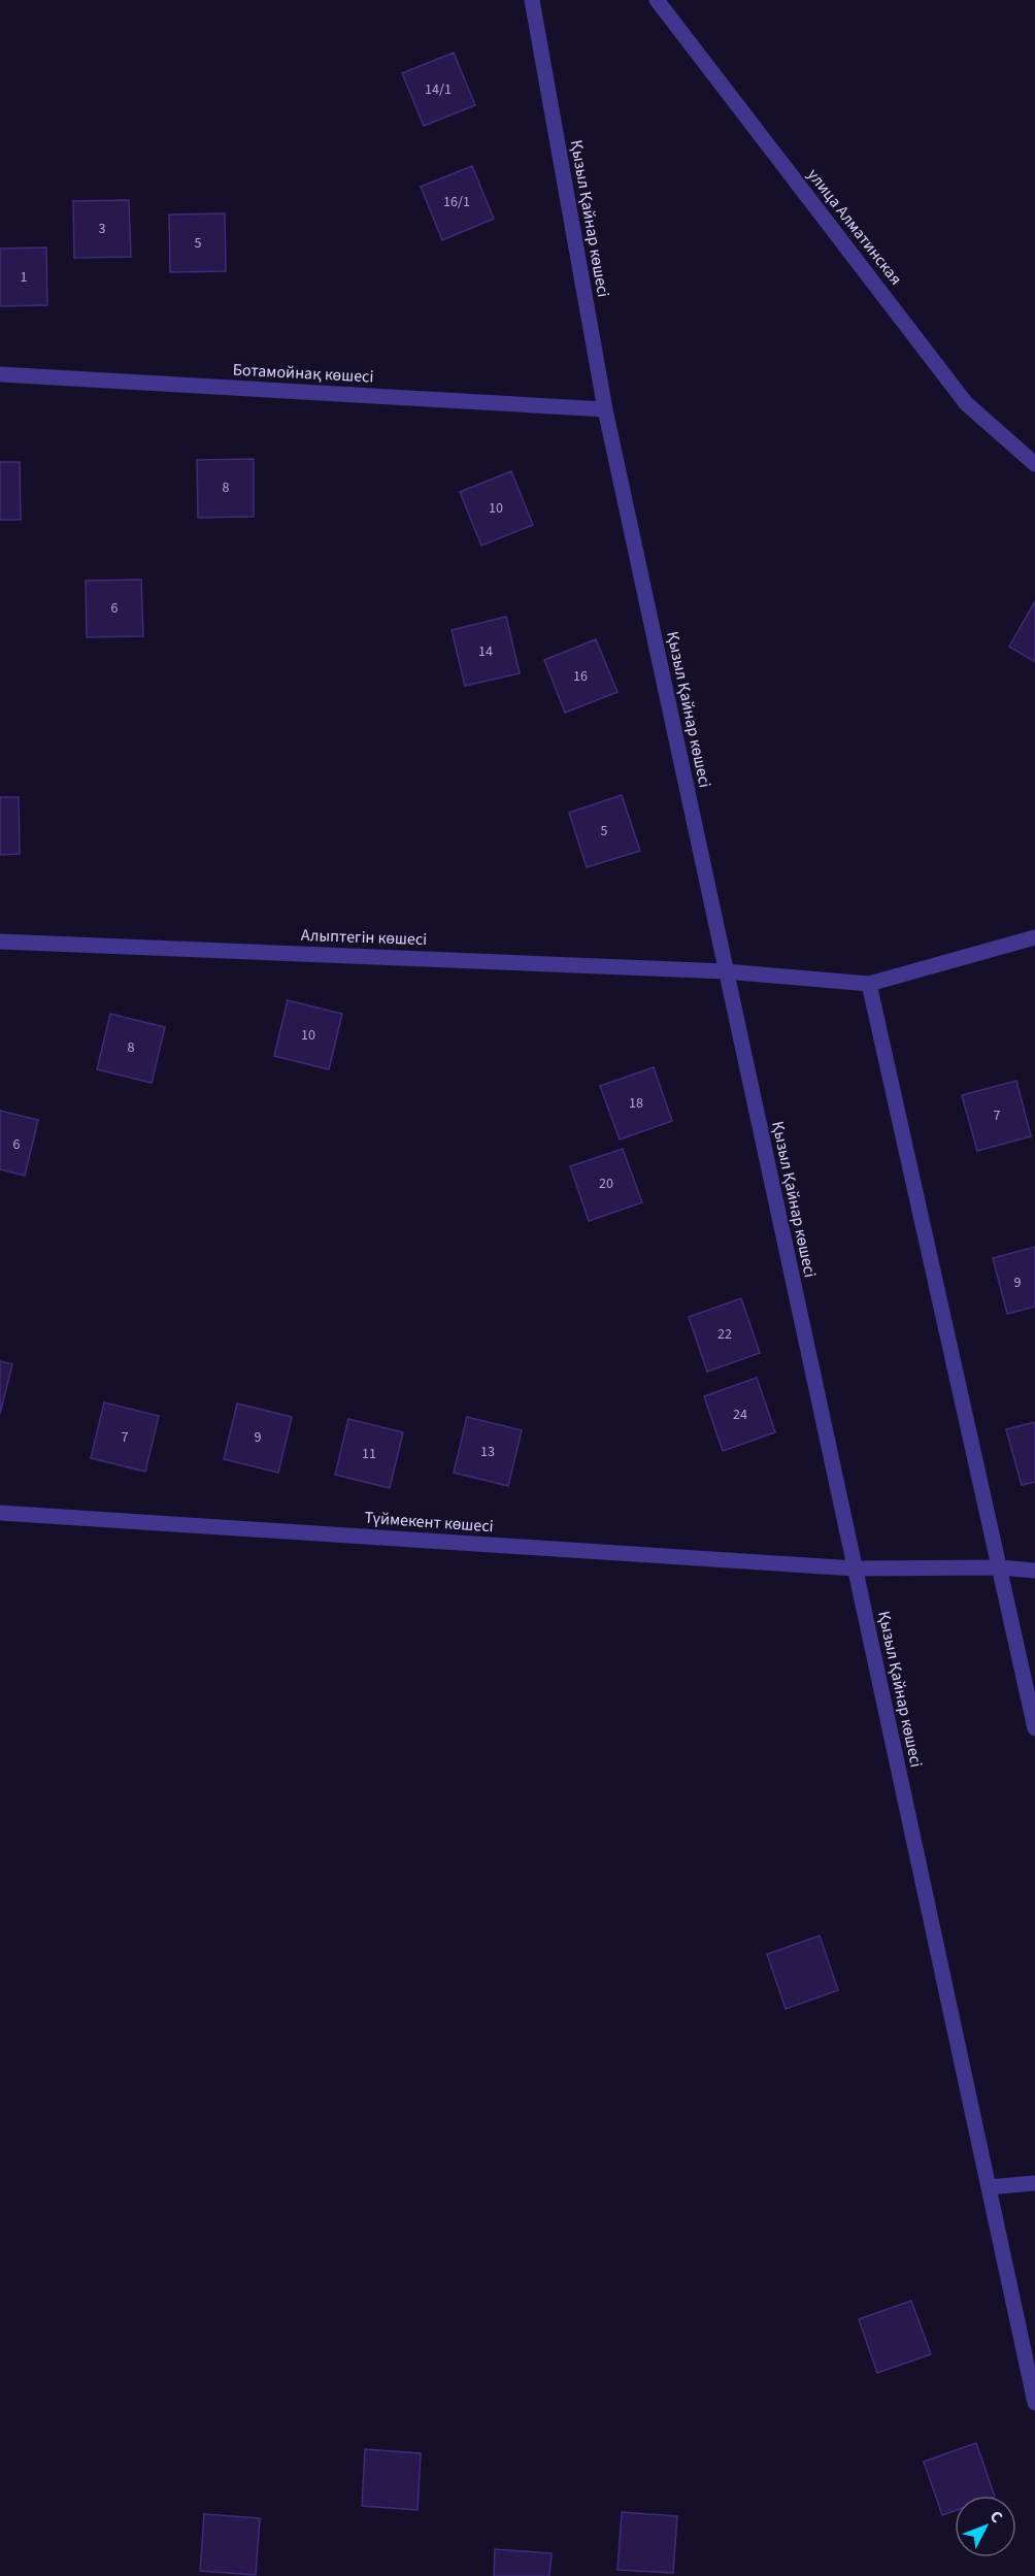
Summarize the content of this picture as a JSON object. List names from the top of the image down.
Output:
{
  "streets": {
    "street": [
      "Қызыл Қайнар көшесі",
      "улица Алматинская",
      "Ботамойнақ көшесі",
      "Алыптегін көшесі",
      "Түймекент көшесі"
    ]
  },
  "crossings": [
    ["Қызыл Қайнар көшесі", "Ботамойнақ көшесі"],
    ["Қызыл Қайнар көшесі", "Алыптегін көшесі"],
    ["Қызыл Қайнар көшесі", "Түймекент көшесі"]
  ],
  "house_numbers": [
    "14/1",
    "16/1",
    "3",
    "5",
    "1",
    "8",
    "10",
    "6",
    "14",
    "16",
    "5",
    "10",
    "8",
    "18",
    "7",
    "6",
    "20",
    "9",
    "22",
    "24",
    "7",
    "9",
    "13",
    "11"
  ],
  "north": "top right"
}
